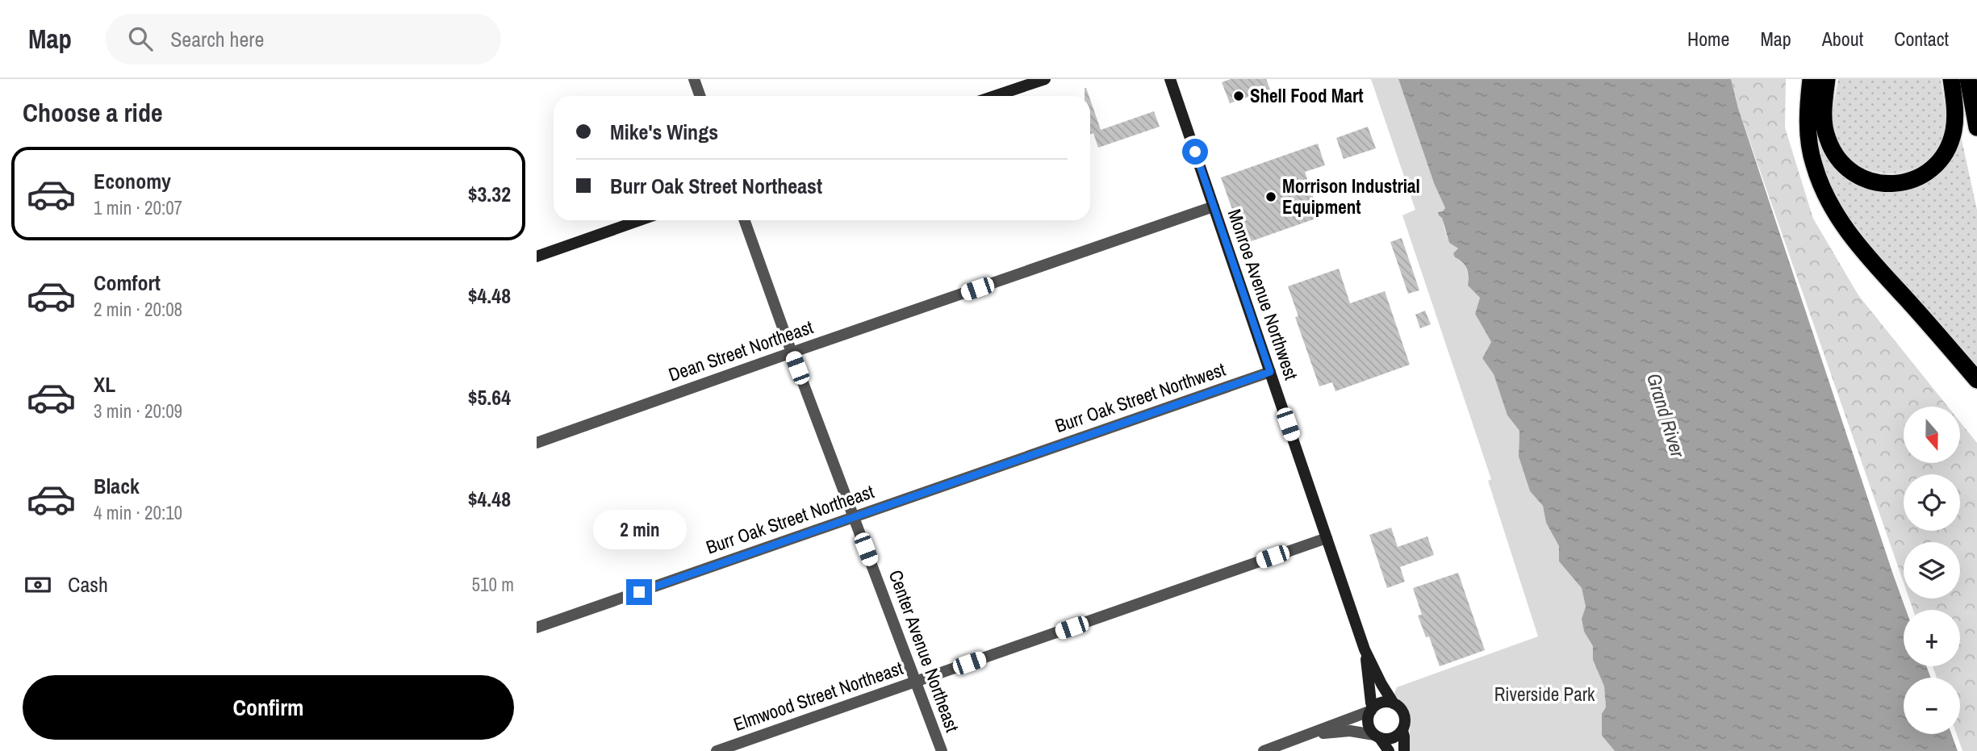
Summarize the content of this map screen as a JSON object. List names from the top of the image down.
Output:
{
  "streets": {
    "main road": ["Monroe Avenue Northwest"],
    "street": [
      "Dean Street Northeast",
      "Burr Oak Street Northwest",
      "Burr Oak Street Northeast",
      "Center Avenue Northeast",
      "Elmwood Street Northeast"
    ]
  },
  "crossings": [
    ["Monroe Avenue Northwest", "Dean Street Northeast"],
    ["Monroe Avenue Northwest", "Burr Oak Street Northwest"],
    ["Monroe Avenue Northwest", "Elmwood Street Northeast"],
    ["Dean Street Northeast", "Center Avenue Northeast"],
    ["Burr Oak Street Northwest", "Burr Oak Street Northeast"],
    ["Burr Oak Street Northeast", "Center Avenue Northeast"],
    ["Center Avenue Northeast", "Elmwood Street Northeast"]
  ],
  "water": ["Grand River"],
  "parks": ["Riverside Park"],
  "places": ["Shell Food Mart", "Morrison Industrial Equipment"],
  "north": "bottom",
  "page": {
    "header": "Map",
    "search": "Search here",
    "nav": [
      "Home",
      "Map",
      "About",
      "Contact"
    ],
    "heading": "Choose a ride",
    "banner": ["Mike's Wings", "Burr Oak Street Northeast"],
    "list": [
      {
        "name": "Economy",
        "note": "1 min · 20:07",
        "value": "$3.32"
      },
      {
        "name": "Comfort",
        "note": "2 min · 20:08",
        "value": "$4.48"
      },
      {
        "name": "XL",
        "note": "3 min · 20:09",
        "value": "$5.64"
      },
      {
        "name": "Black",
        "note": "4 min · 20:10",
        "value": "$4.48"
      }
    ],
    "map_buttons": ["+", "−"],
    "bubble": "2 min",
    "pay": ["Cash", "510 m"],
    "buttons": "Confirm"
  }
}
